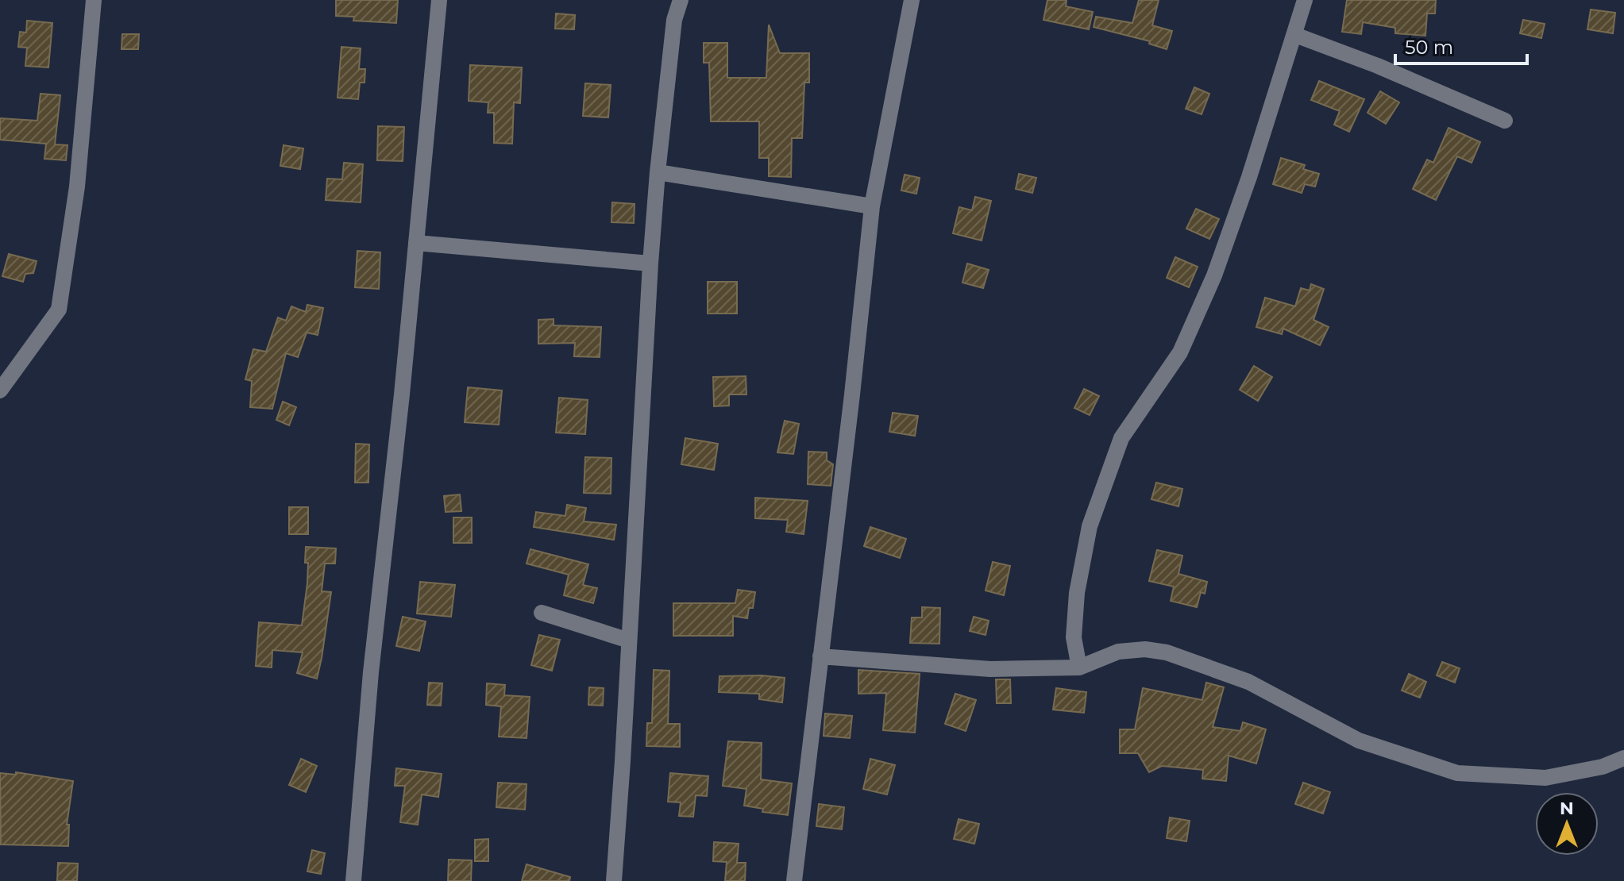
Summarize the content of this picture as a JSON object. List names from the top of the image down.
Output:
{
  "scale_bar": "50 m",
  "north": "top"
}
